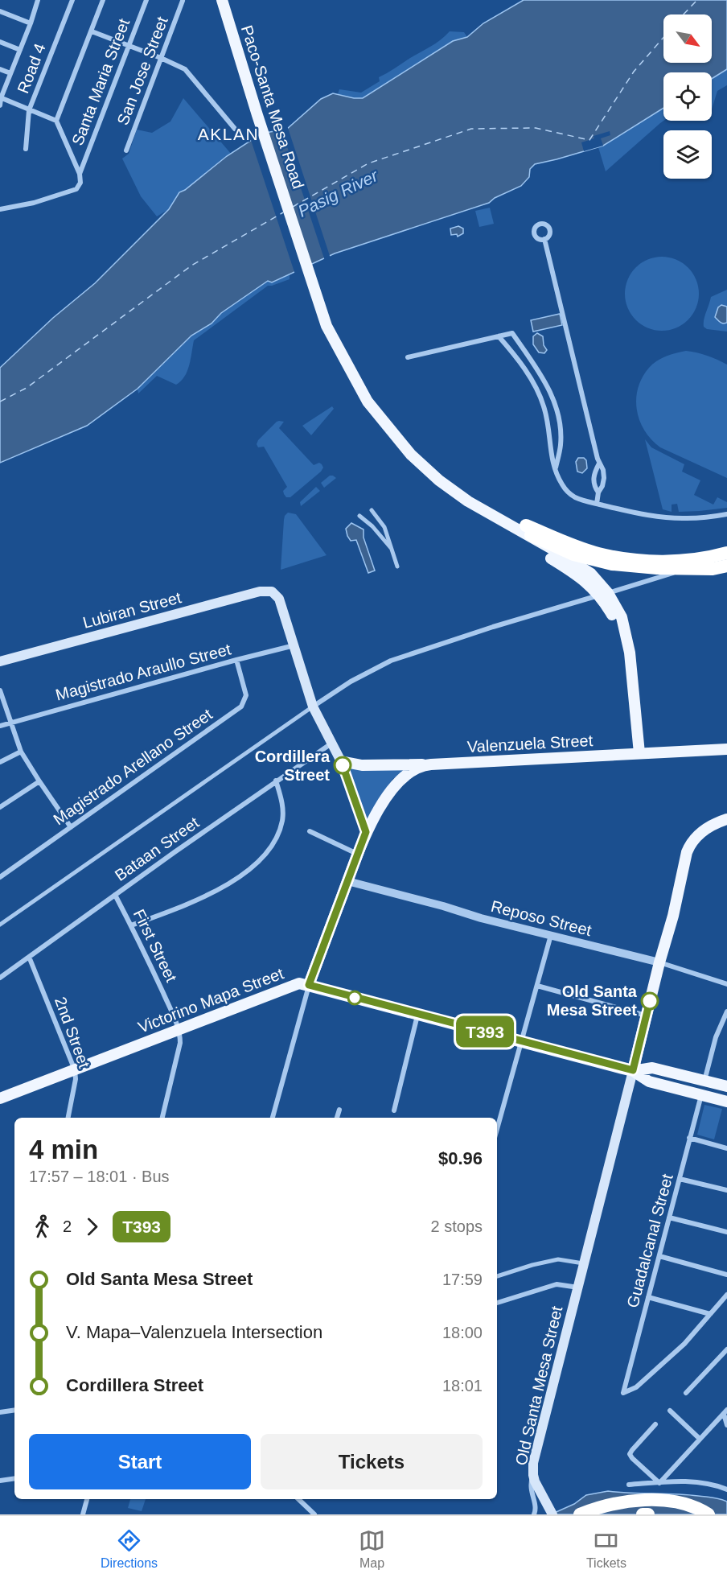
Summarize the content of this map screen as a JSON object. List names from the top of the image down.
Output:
{
  "streets": {
    "main road": [
      "Paco-Santa Mesa Road",
      "Lubiran Street",
      "Valenzuela Street",
      "Victorino Mapa Street",
      "Old Santa Mesa Street"
    ],
    "street": [
      "Road 4",
      "San Jose Street",
      "Santa Maria Street",
      "Magistrado Araullo Street",
      "Magistrado Arellano Street",
      "Bataan Street",
      "Reposo Street",
      "First Street",
      "2nd Street",
      "Guadalcanal Street"
    ]
  },
  "crossings": [
    ["Paco-Santa Mesa Road", "Valenzuela Street"],
    ["Lubiran Street", "Magistrado Araullo Street"],
    ["Magistrado Araullo Street", "Magistrado Arellano Street"],
    ["Valenzuela Street", "Reposo Street"],
    ["Valenzuela Street", "Victorino Mapa Street"],
    ["Bataan Street", "First Street"],
    ["Bataan Street", "2nd Street"],
    ["Reposo Street", "Old Santa Mesa Street"],
    ["First Street", "Victorino Mapa Street"],
    ["Victorino Mapa Street", "2nd Street"],
    ["Victorino Mapa Street", "Guadalcanal Street"],
    ["Victorino Mapa Street", "Old Santa Mesa Street"]
  ],
  "districts": ["AKLAN"],
  "water": ["Pasig River"],
  "places": ["Cordillera Street", "Old Santa Mesa Street"],
  "lines": ["bus line T393"],
  "north": "bottom right",
  "page": {
    "on_map": "T393",
    "heading": ["4 min", "17:57 – 18:01 · Bus", "$0.96"],
    "legs": ["2", "T393", "2 stops"],
    "list": [
      {
        "name": "Old Santa Mesa Street",
        "value": "17:59"
      },
      {
        "name": "V. Mapa–Valenzuela Intersection",
        "value": "18:00"
      },
      {
        "name": "Cordillera Street",
        "value": "18:01"
      }
    ],
    "buttons": ["Start", "Tickets"],
    "tabs": ["Directions", "Map", "Tickets"]
  }
}
